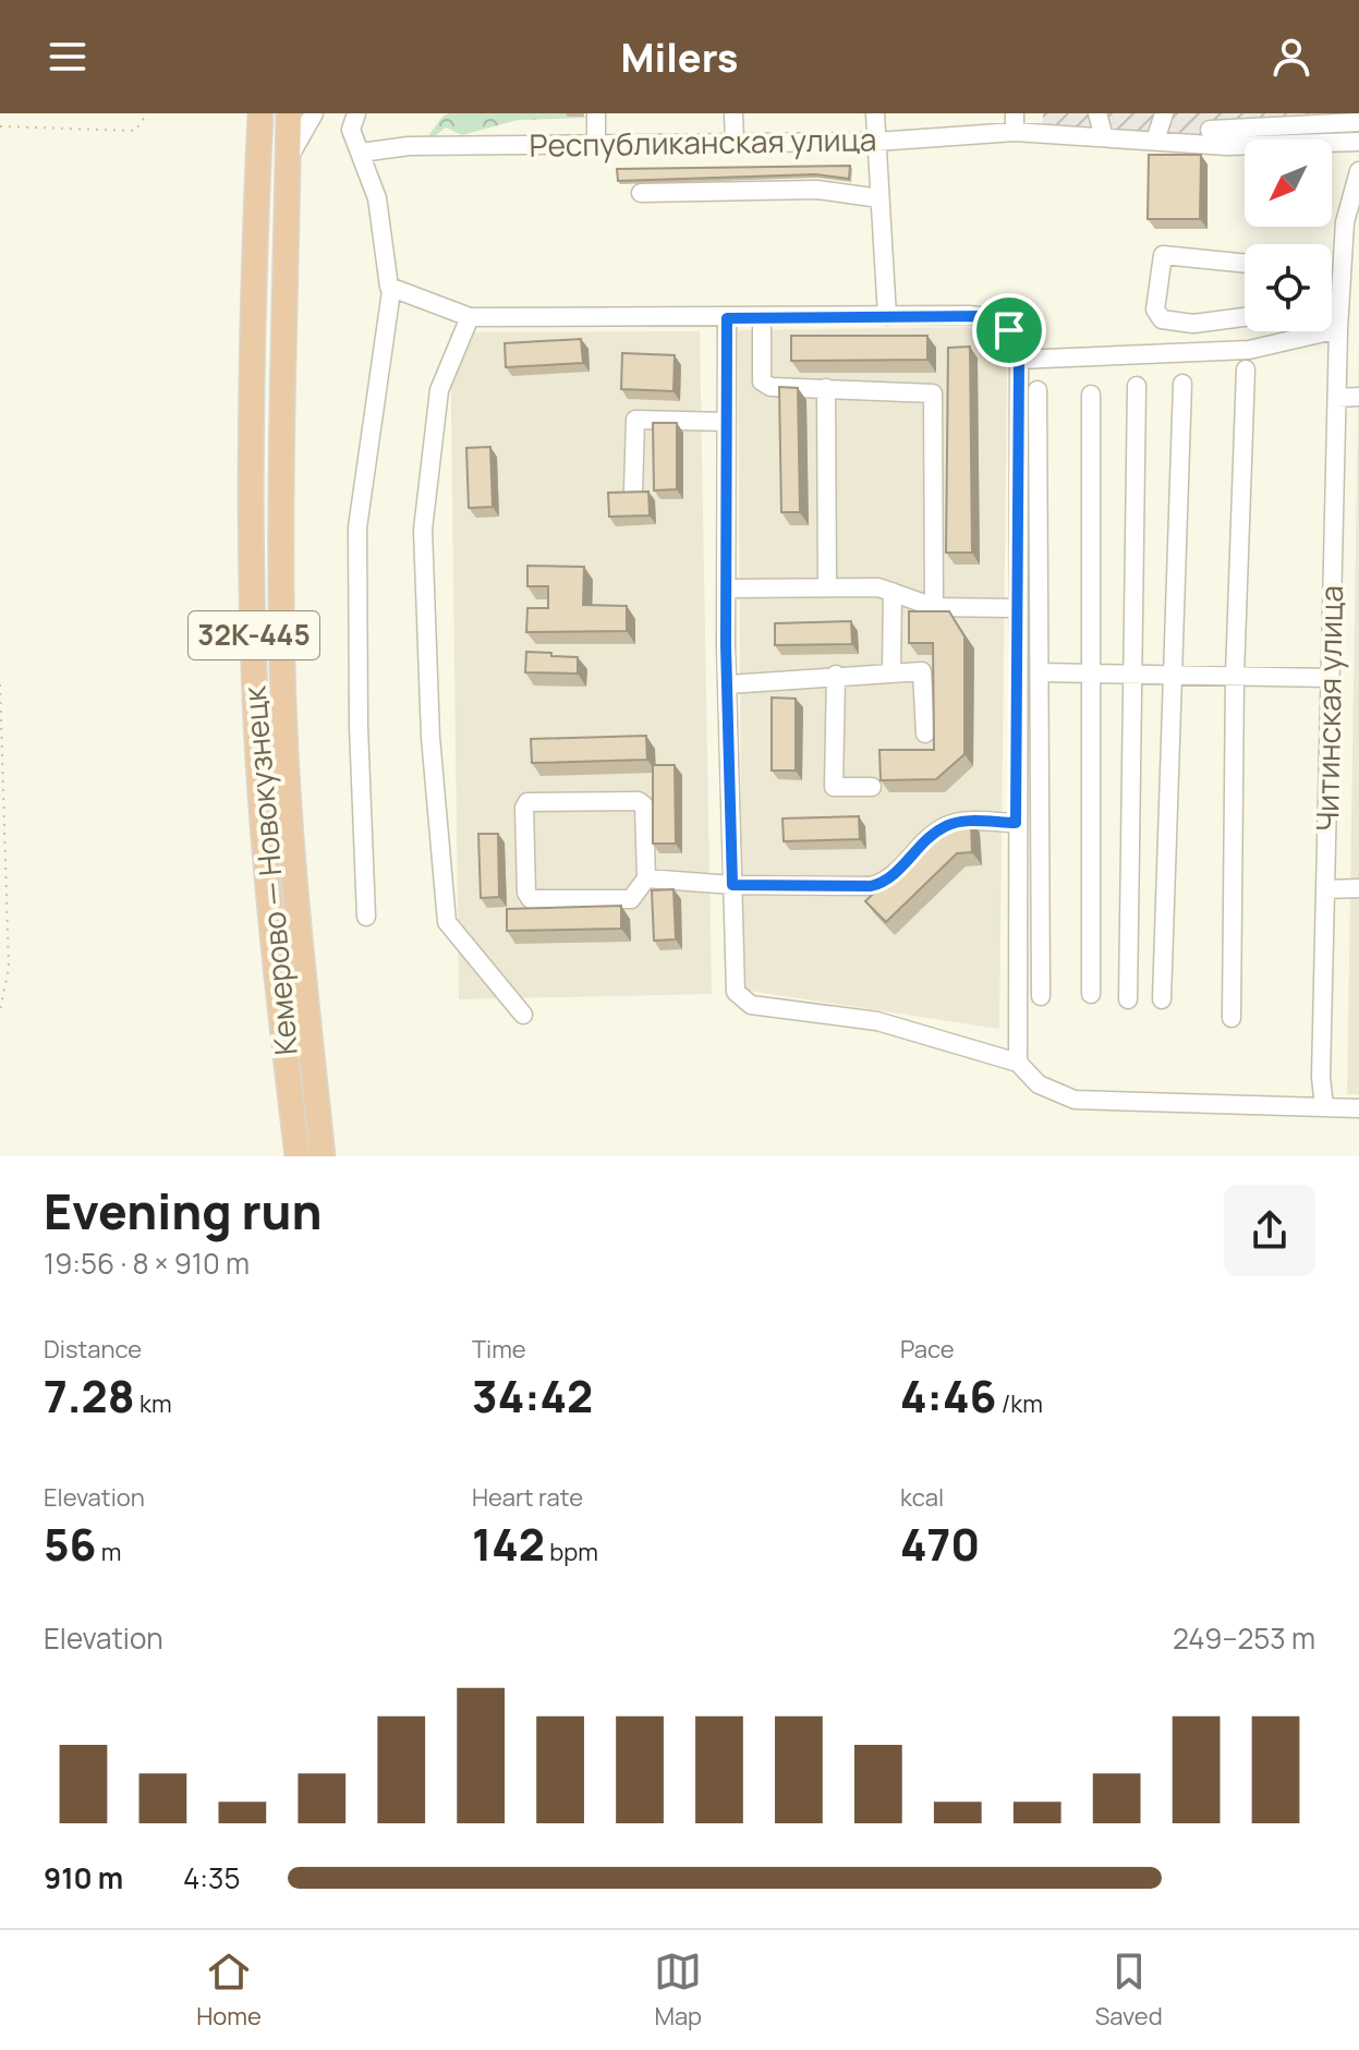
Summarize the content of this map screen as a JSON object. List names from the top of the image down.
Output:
{
  "streets": {
    "highway": ["32К-445", "Кемерово — Новокузнецк"],
    "street": ["Республиканская улица", "Читинская улица"]
  },
  "north": "bottom left",
  "page": {
    "header": "Milers",
    "heading": ["Evening run", "19:56 · 8 × 910 m"],
    "stats": [
      ["Distance", "7.28 km"],
      ["Time", "34:42"],
      ["Pace", "4:46 /km"],
      ["Elevation", "56 m"],
      ["Heart rate", "142 bpm"],
      ["kcal", "470"]
    ],
    "chart": ["Elevation", "249–253 m"],
    "list": [
      {
        "name": "910 m",
        "note": "4:35"
      }
    ],
    "tabs": ["Home", "Map", "Saved"]
  }
}
